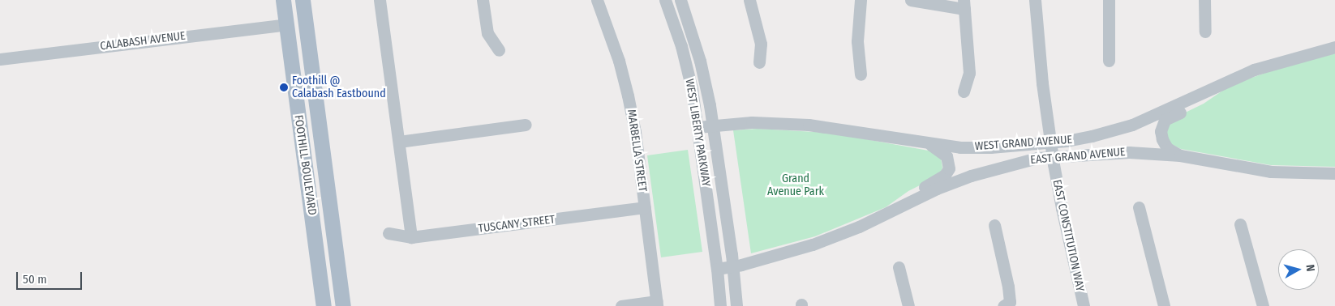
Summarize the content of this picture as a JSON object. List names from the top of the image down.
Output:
{
  "streets": {
    "main road": ["FOOTHILL BOULEVARD"],
    "street": [
      "CALABASH AVENUE",
      "WEST LIBERTY PARKWAY",
      "WEST GRAND AVENUE",
      "MARBELLA STREET",
      "EAST GRAND AVENUE",
      "TUSCANY STREET",
      "EAST CONSTITUTION WAY"
    ]
  },
  "crossings": [
    ["CALABASH AVENUE", "FOOTHILL BOULEVARD"],
    ["WEST LIBERTY PARKWAY", "WEST GRAND AVENUE"],
    ["WEST LIBERTY PARKWAY", "EAST GRAND AVENUE"],
    ["WEST GRAND AVENUE", "EAST CONSTITUTION WAY"],
    ["MARBELLA STREET", "TUSCANY STREET"],
    ["EAST GRAND AVENUE", "EAST CONSTITUTION WAY"]
  ],
  "parks": ["Grand Avenue Park"],
  "places": ["Foothill @ Calabash Eastbound"],
  "scale_bar": "50 m",
  "north": "right"
}
